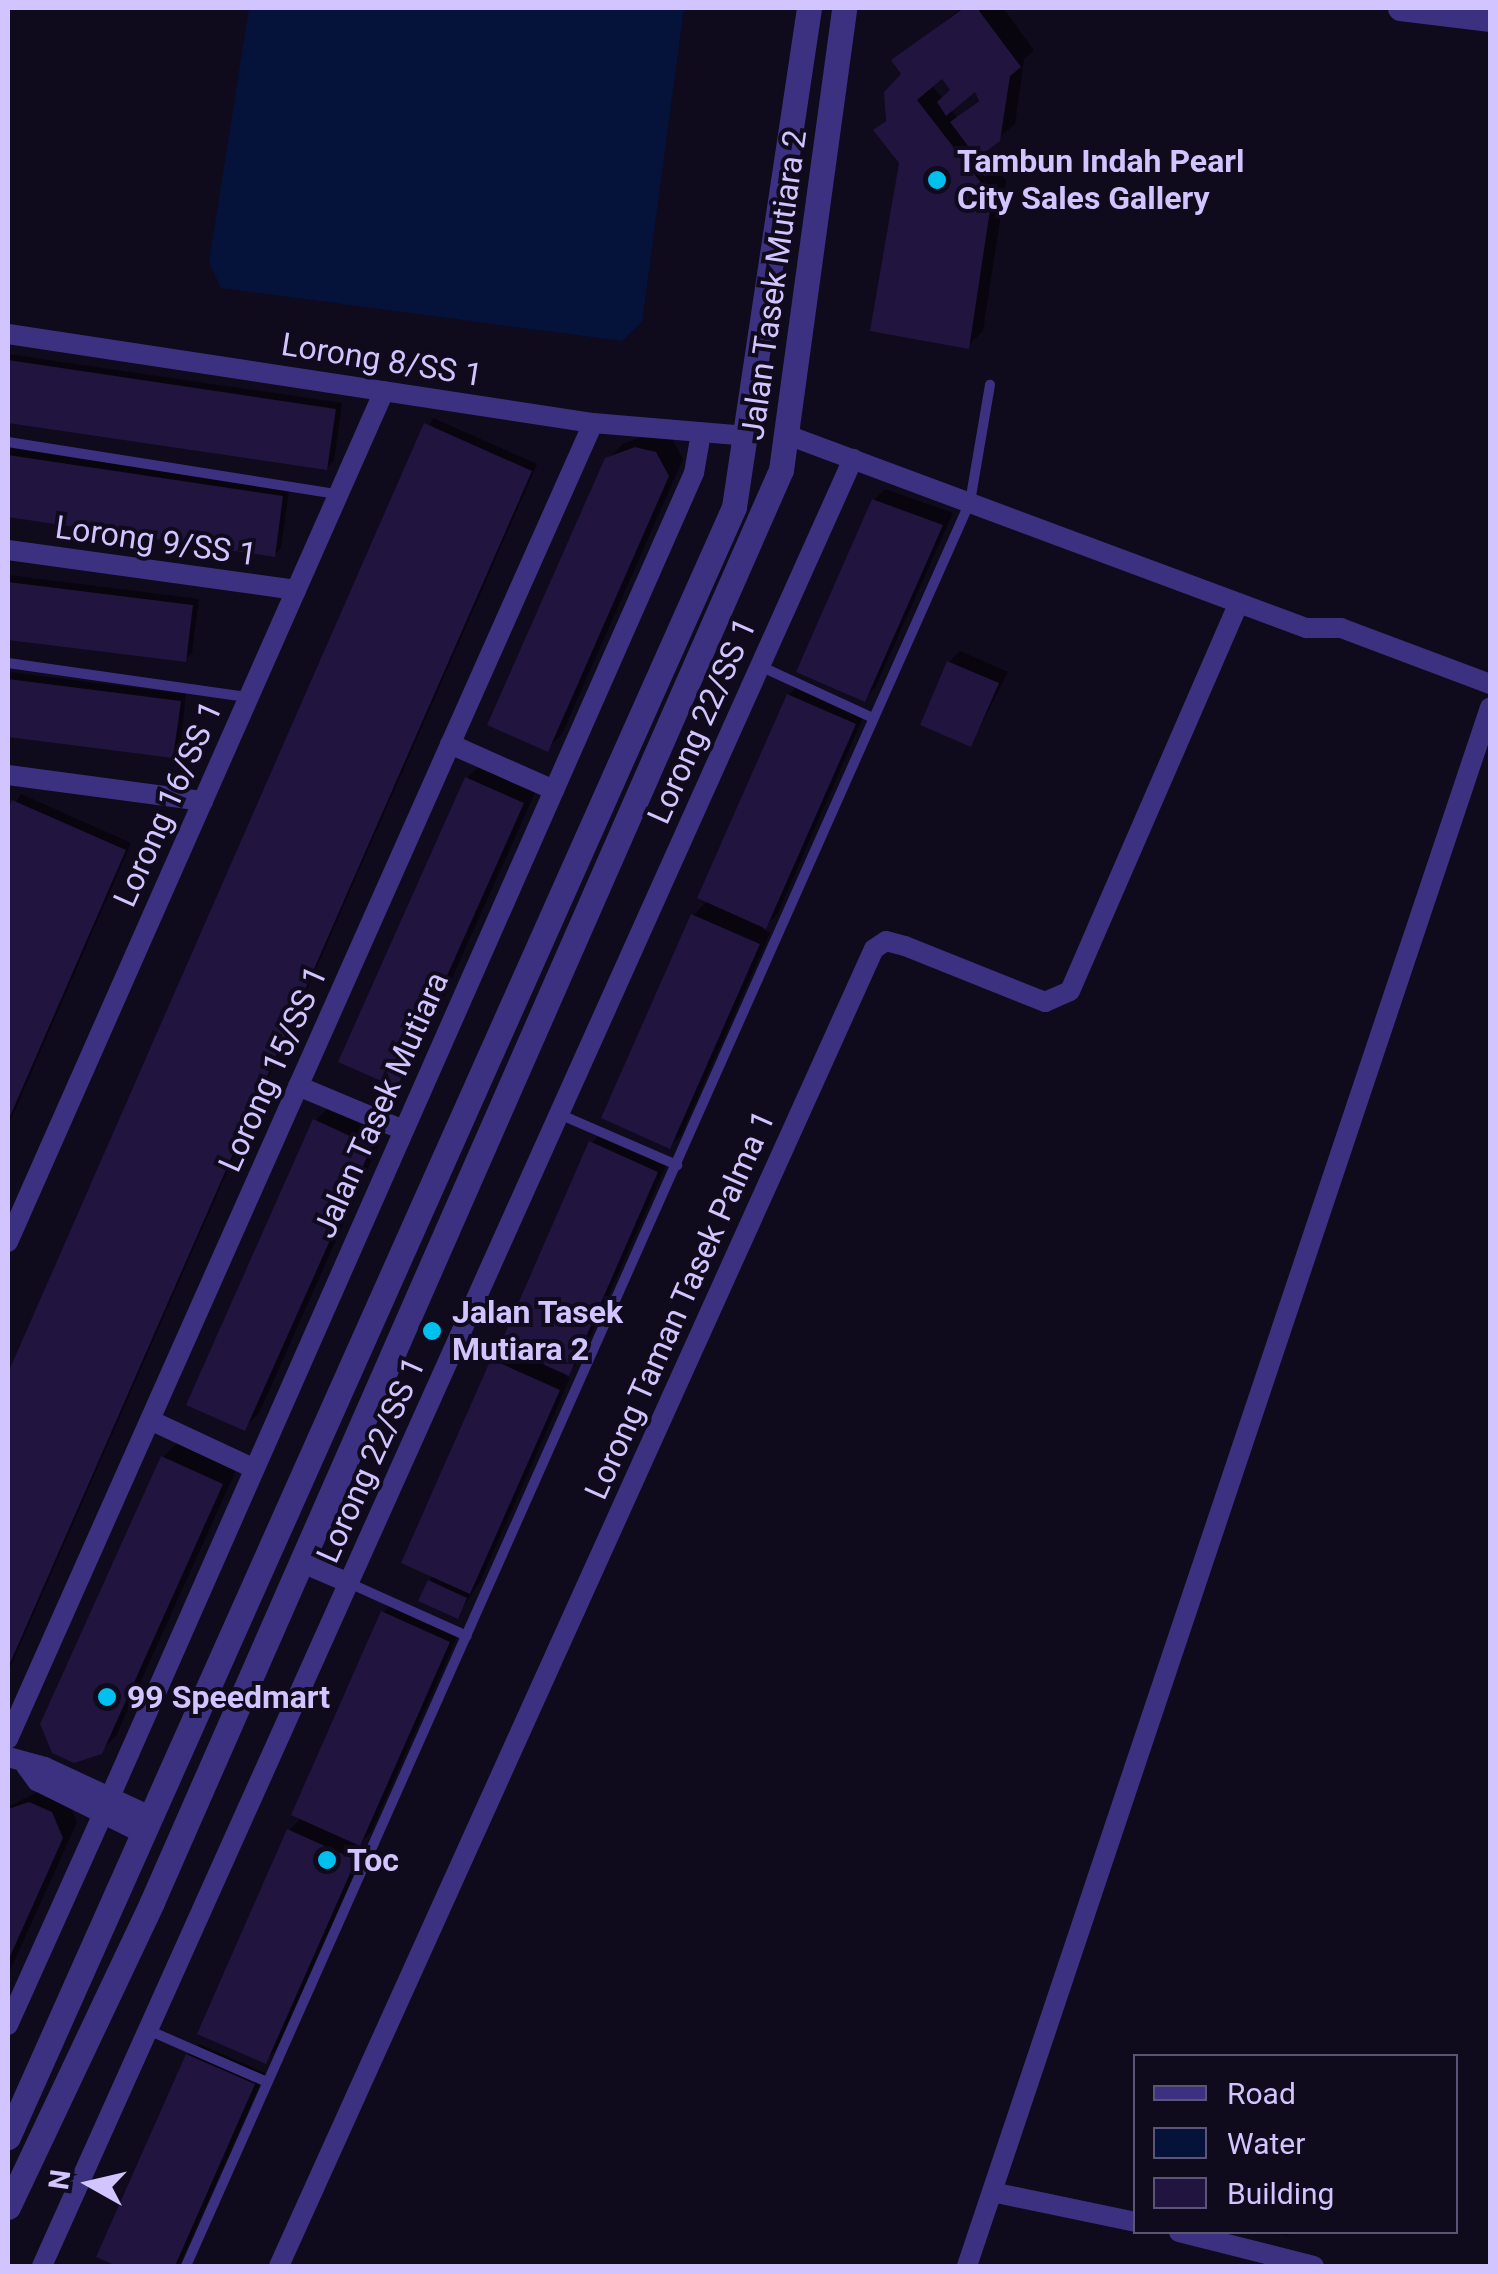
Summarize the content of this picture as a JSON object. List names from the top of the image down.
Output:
{
  "streets": {
    "street": [
      "Jalan Tasek Mutiara 2",
      "Lorong 8/SS 1",
      "Lorong 9/SS 1",
      "Lorong 22/SS 1",
      "Lorong 16/SS 1",
      "Lorong 15/SS 1",
      "Jalan Tasek Mutiara",
      "Lorong Taman Tasek Palma 1"
    ]
  },
  "crossings": [
    ["Jalan Tasek Mutiara 2", "Lorong 8/SS 1"],
    ["Lorong 8/SS 1", "Lorong 16/SS 1"],
    ["Lorong 8/SS 1", "Lorong 15/SS 1"],
    ["Lorong 8/SS 1", "Jalan Tasek Mutiara"],
    ["Lorong 9/SS 1", "Lorong 16/SS 1"]
  ],
  "places": [
    "Tambun Indah Pearl City Sales Gallery",
    "Jalan Tasek Mutiara 2",
    "99 Speedmart",
    "Toc"
  ],
  "legend": ["Road", "Water", "Building"],
  "north": "left"
}
